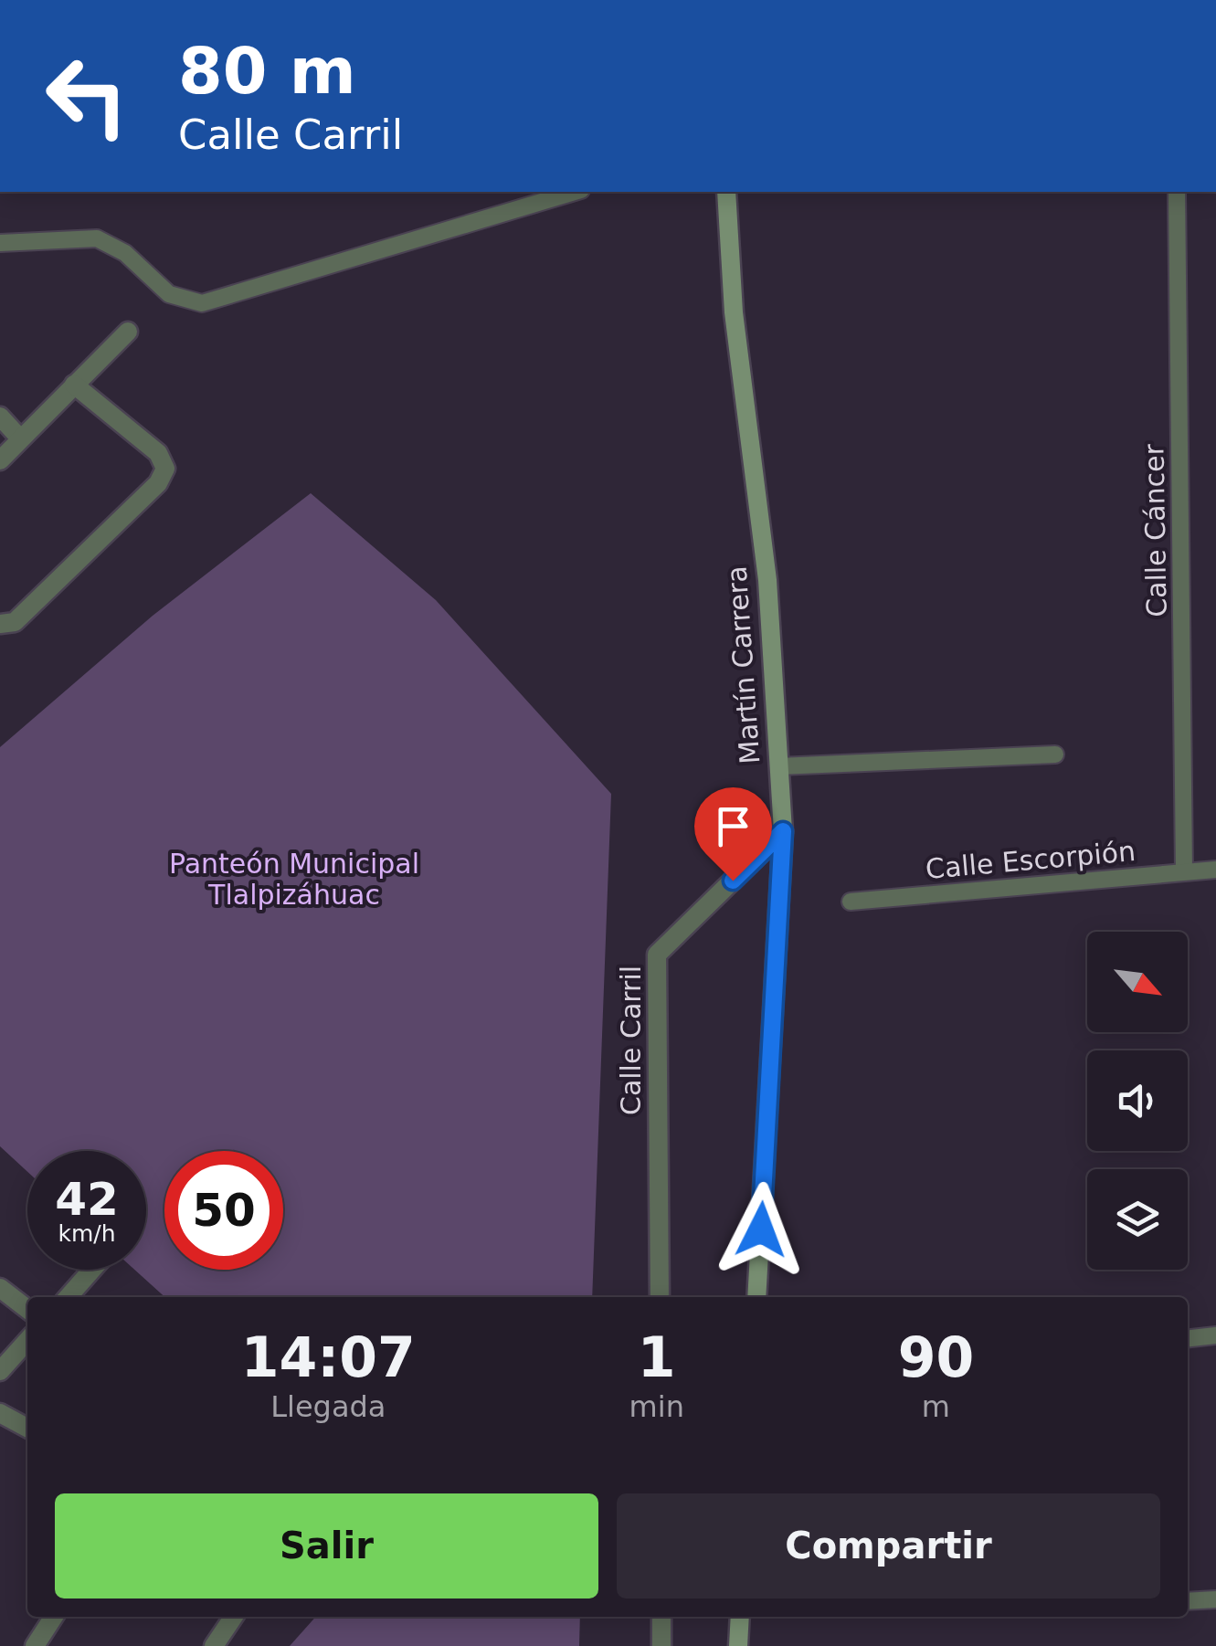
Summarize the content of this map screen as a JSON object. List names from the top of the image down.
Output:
{
  "streets": {
    "main road": ["Martín Carrera"],
    "street": ["Calle Carril"],
    "lane": ["Calle Cáncer", "Calle Escorpión"]
  },
  "crossings": [
    ["Calle Cáncer", "Calle Escorpión"],
    ["Martín Carrera", "Calle Carril"]
  ],
  "parks": ["Panteón Municipal Tlalpizáhuac"],
  "north": "bottom right",
  "page": {
    "turn": ["80 m", "Calle Carril"],
    "speed": "42 km/h",
    "limit": "50",
    "eta": [
      "14:07",
      "Llegada",
      "1",
      "min",
      "90",
      "m"
    ],
    "buttons": ["Salir", "Compartir"]
  }
}
